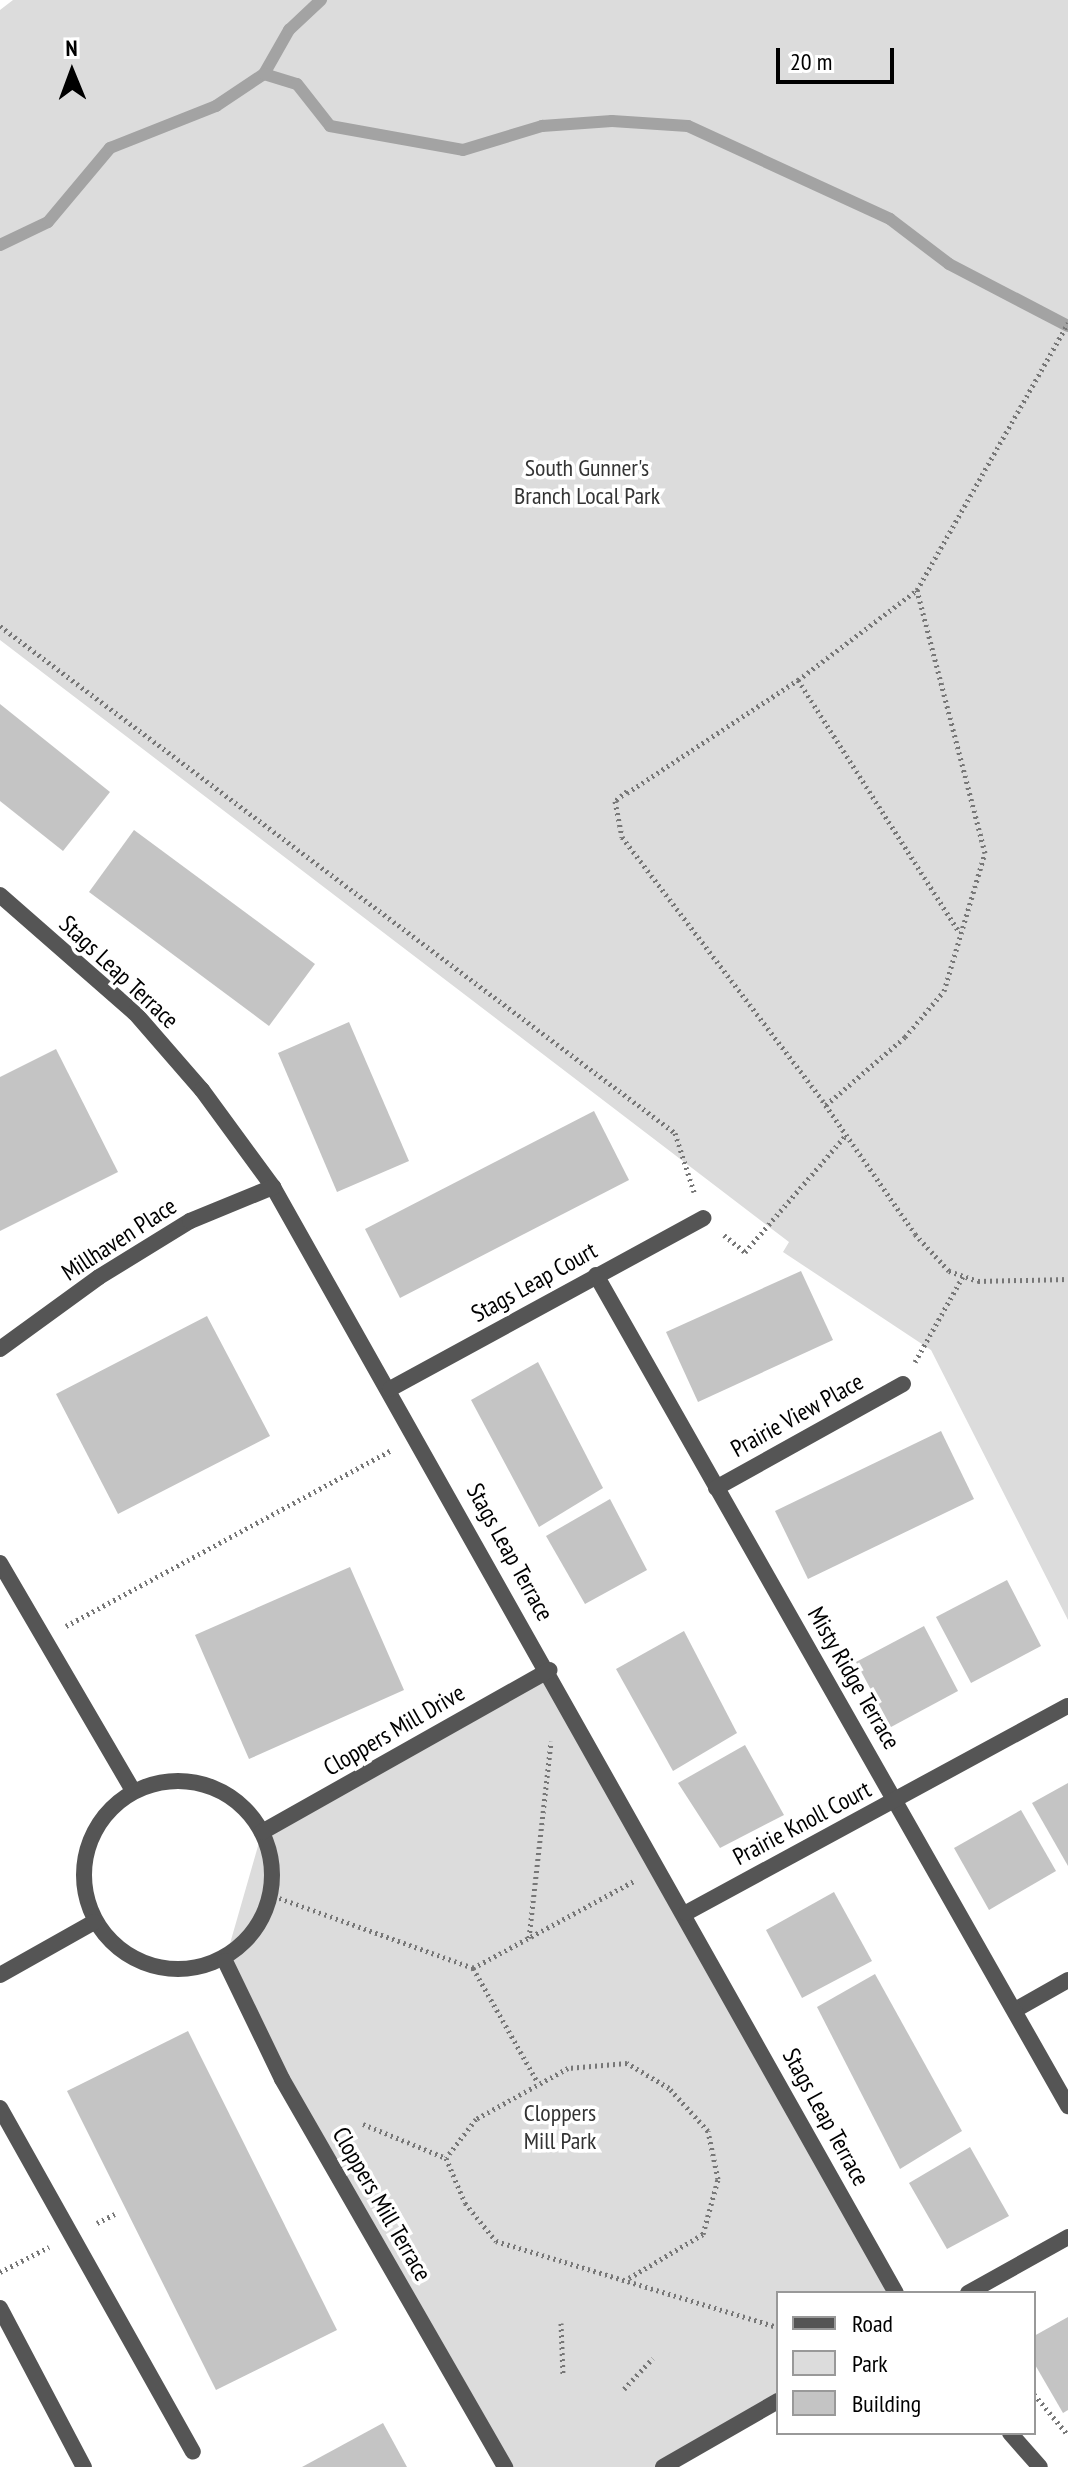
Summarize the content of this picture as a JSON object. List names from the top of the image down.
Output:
{
  "streets": {
    "street": [
      "Stags Leap Terrace",
      "Millhaven Place",
      "Stags Leap Court",
      "Prairie View Place",
      "Misty Ridge Terrace",
      "Cloppers Mill Drive",
      "Prairie Knoll Court",
      "Cloppers Mill Terrace"
    ]
  },
  "crossings": [
    ["Stags Leap Terrace", "Millhaven Place"],
    ["Stags Leap Terrace", "Stags Leap Court"],
    ["Stags Leap Terrace", "Cloppers Mill Drive"],
    ["Stags Leap Terrace", "Prairie Knoll Court"],
    ["Stags Leap Court", "Misty Ridge Terrace"],
    ["Prairie View Place", "Misty Ridge Terrace"],
    ["Misty Ridge Terrace", "Prairie Knoll Court"],
    ["Cloppers Mill Drive", "Cloppers Mill Terrace"]
  ],
  "parks": ["South Gunner's Branch Local Park", "Cloppers Mill Park"],
  "legend": ["Road", "Park", "Building"],
  "scale_bar": "20 m",
  "north": "top"
}
